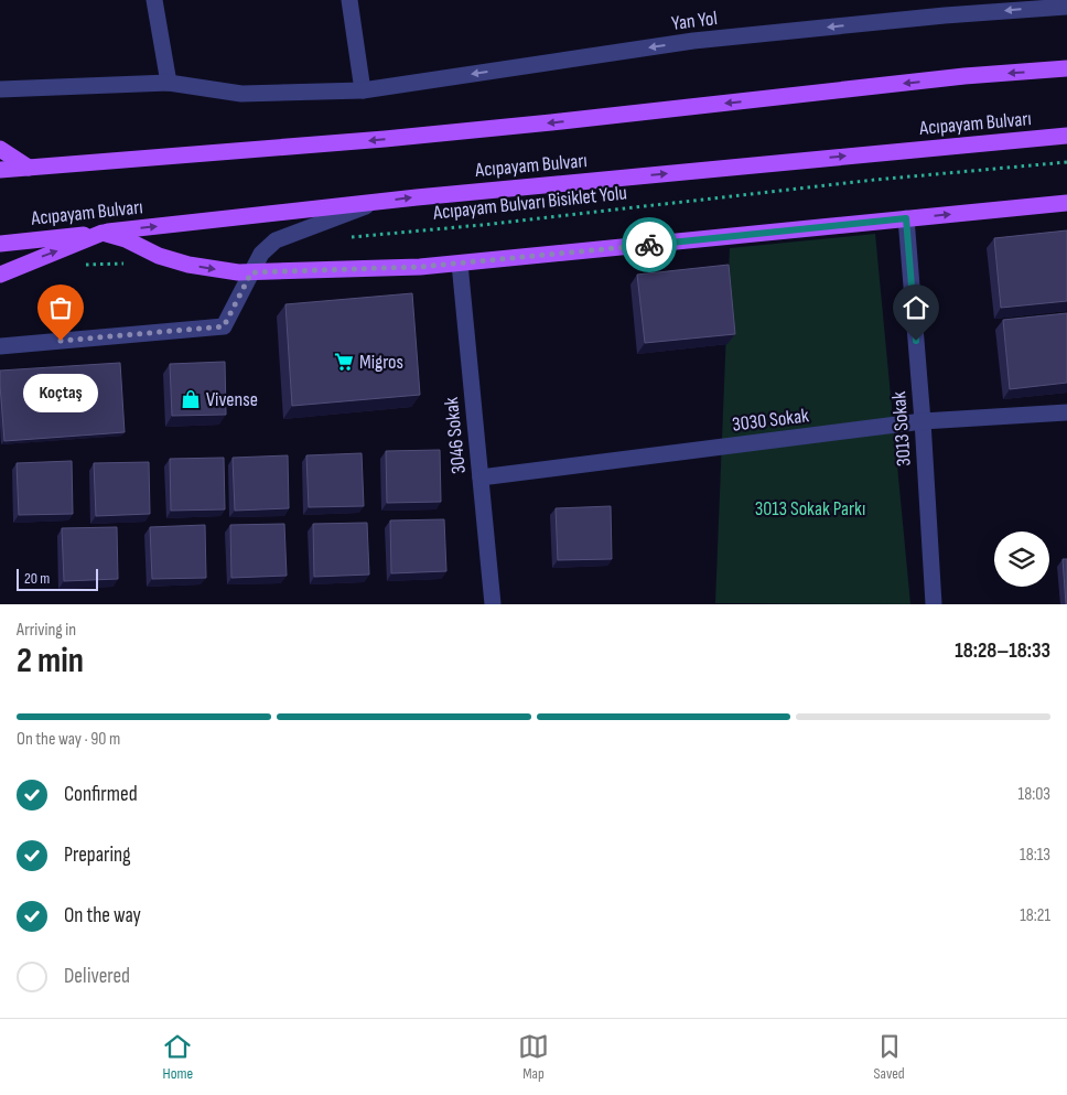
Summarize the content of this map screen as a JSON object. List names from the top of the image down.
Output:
{
  "streets": {
    "main road": ["Acıpayam Bulvarı"],
    "street": [
      "Yan Yol",
      "3030 Sokak",
      "3013 Sokak",
      "3046 Sokak"
    ],
    "path": ["Acıpayam Bulvarı Bisiklet Yolu"]
  },
  "crossings": [
    ["3030 Sokak", "3013 Sokak"],
    ["3030 Sokak", "3046 Sokak"]
  ],
  "one_way": ["Yan Yol"],
  "parks": ["3013 Sokak Parkı"],
  "places": {
    "other": ["Koçtaş"],
    "supermarket": ["Migros"],
    "shop": ["Vivense"]
  },
  "scale_bar": "20 m",
  "page": {
    "bubble": "Koçtaş",
    "scale": "20 m",
    "heading": ["2 min", "Arriving in", "18:28–18:33"],
    "bar": "On the way · 90 m",
    "list": [
      ["Confirmed", "18:03"],
      ["Preparing", "18:13"],
      ["On the way", "18:21"],
      "Delivered"
    ],
    "tabs": ["Home", "Map", "Saved"]
  }
}
